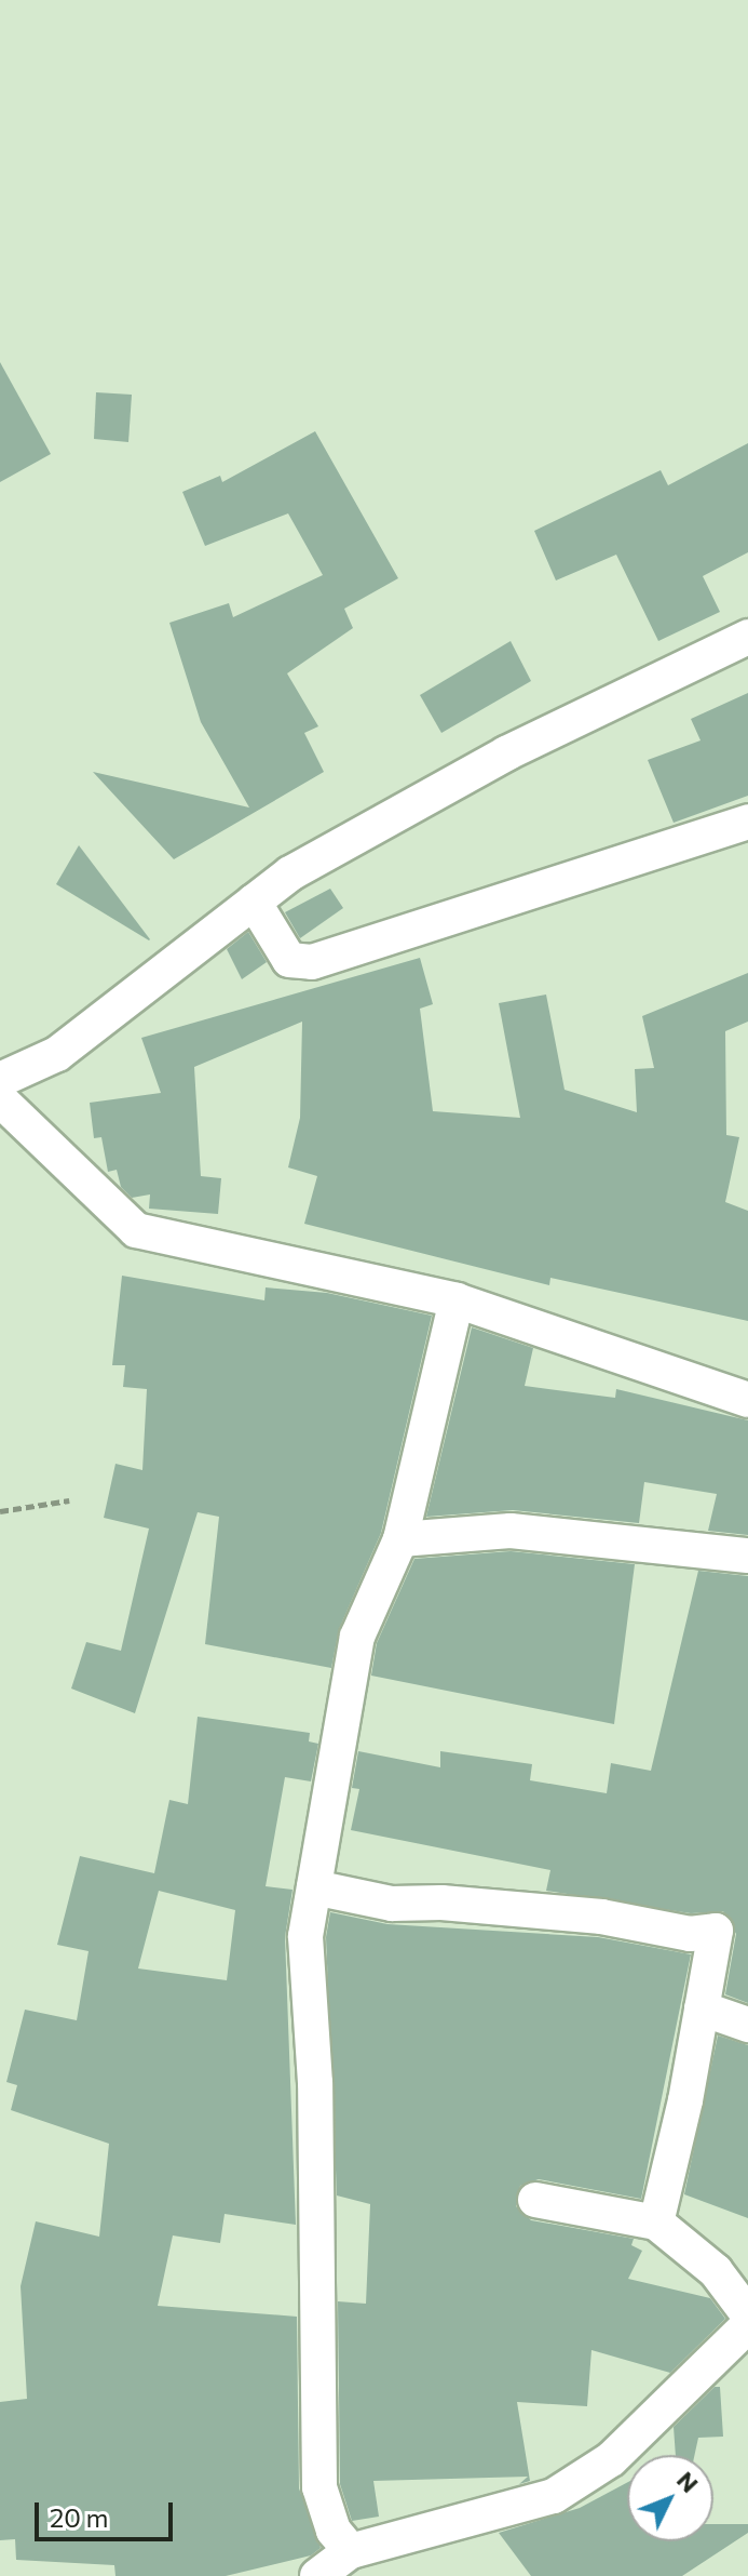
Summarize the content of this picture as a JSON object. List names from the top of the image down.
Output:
{
  "scale_bar": "20 m",
  "north": "top right"
}
